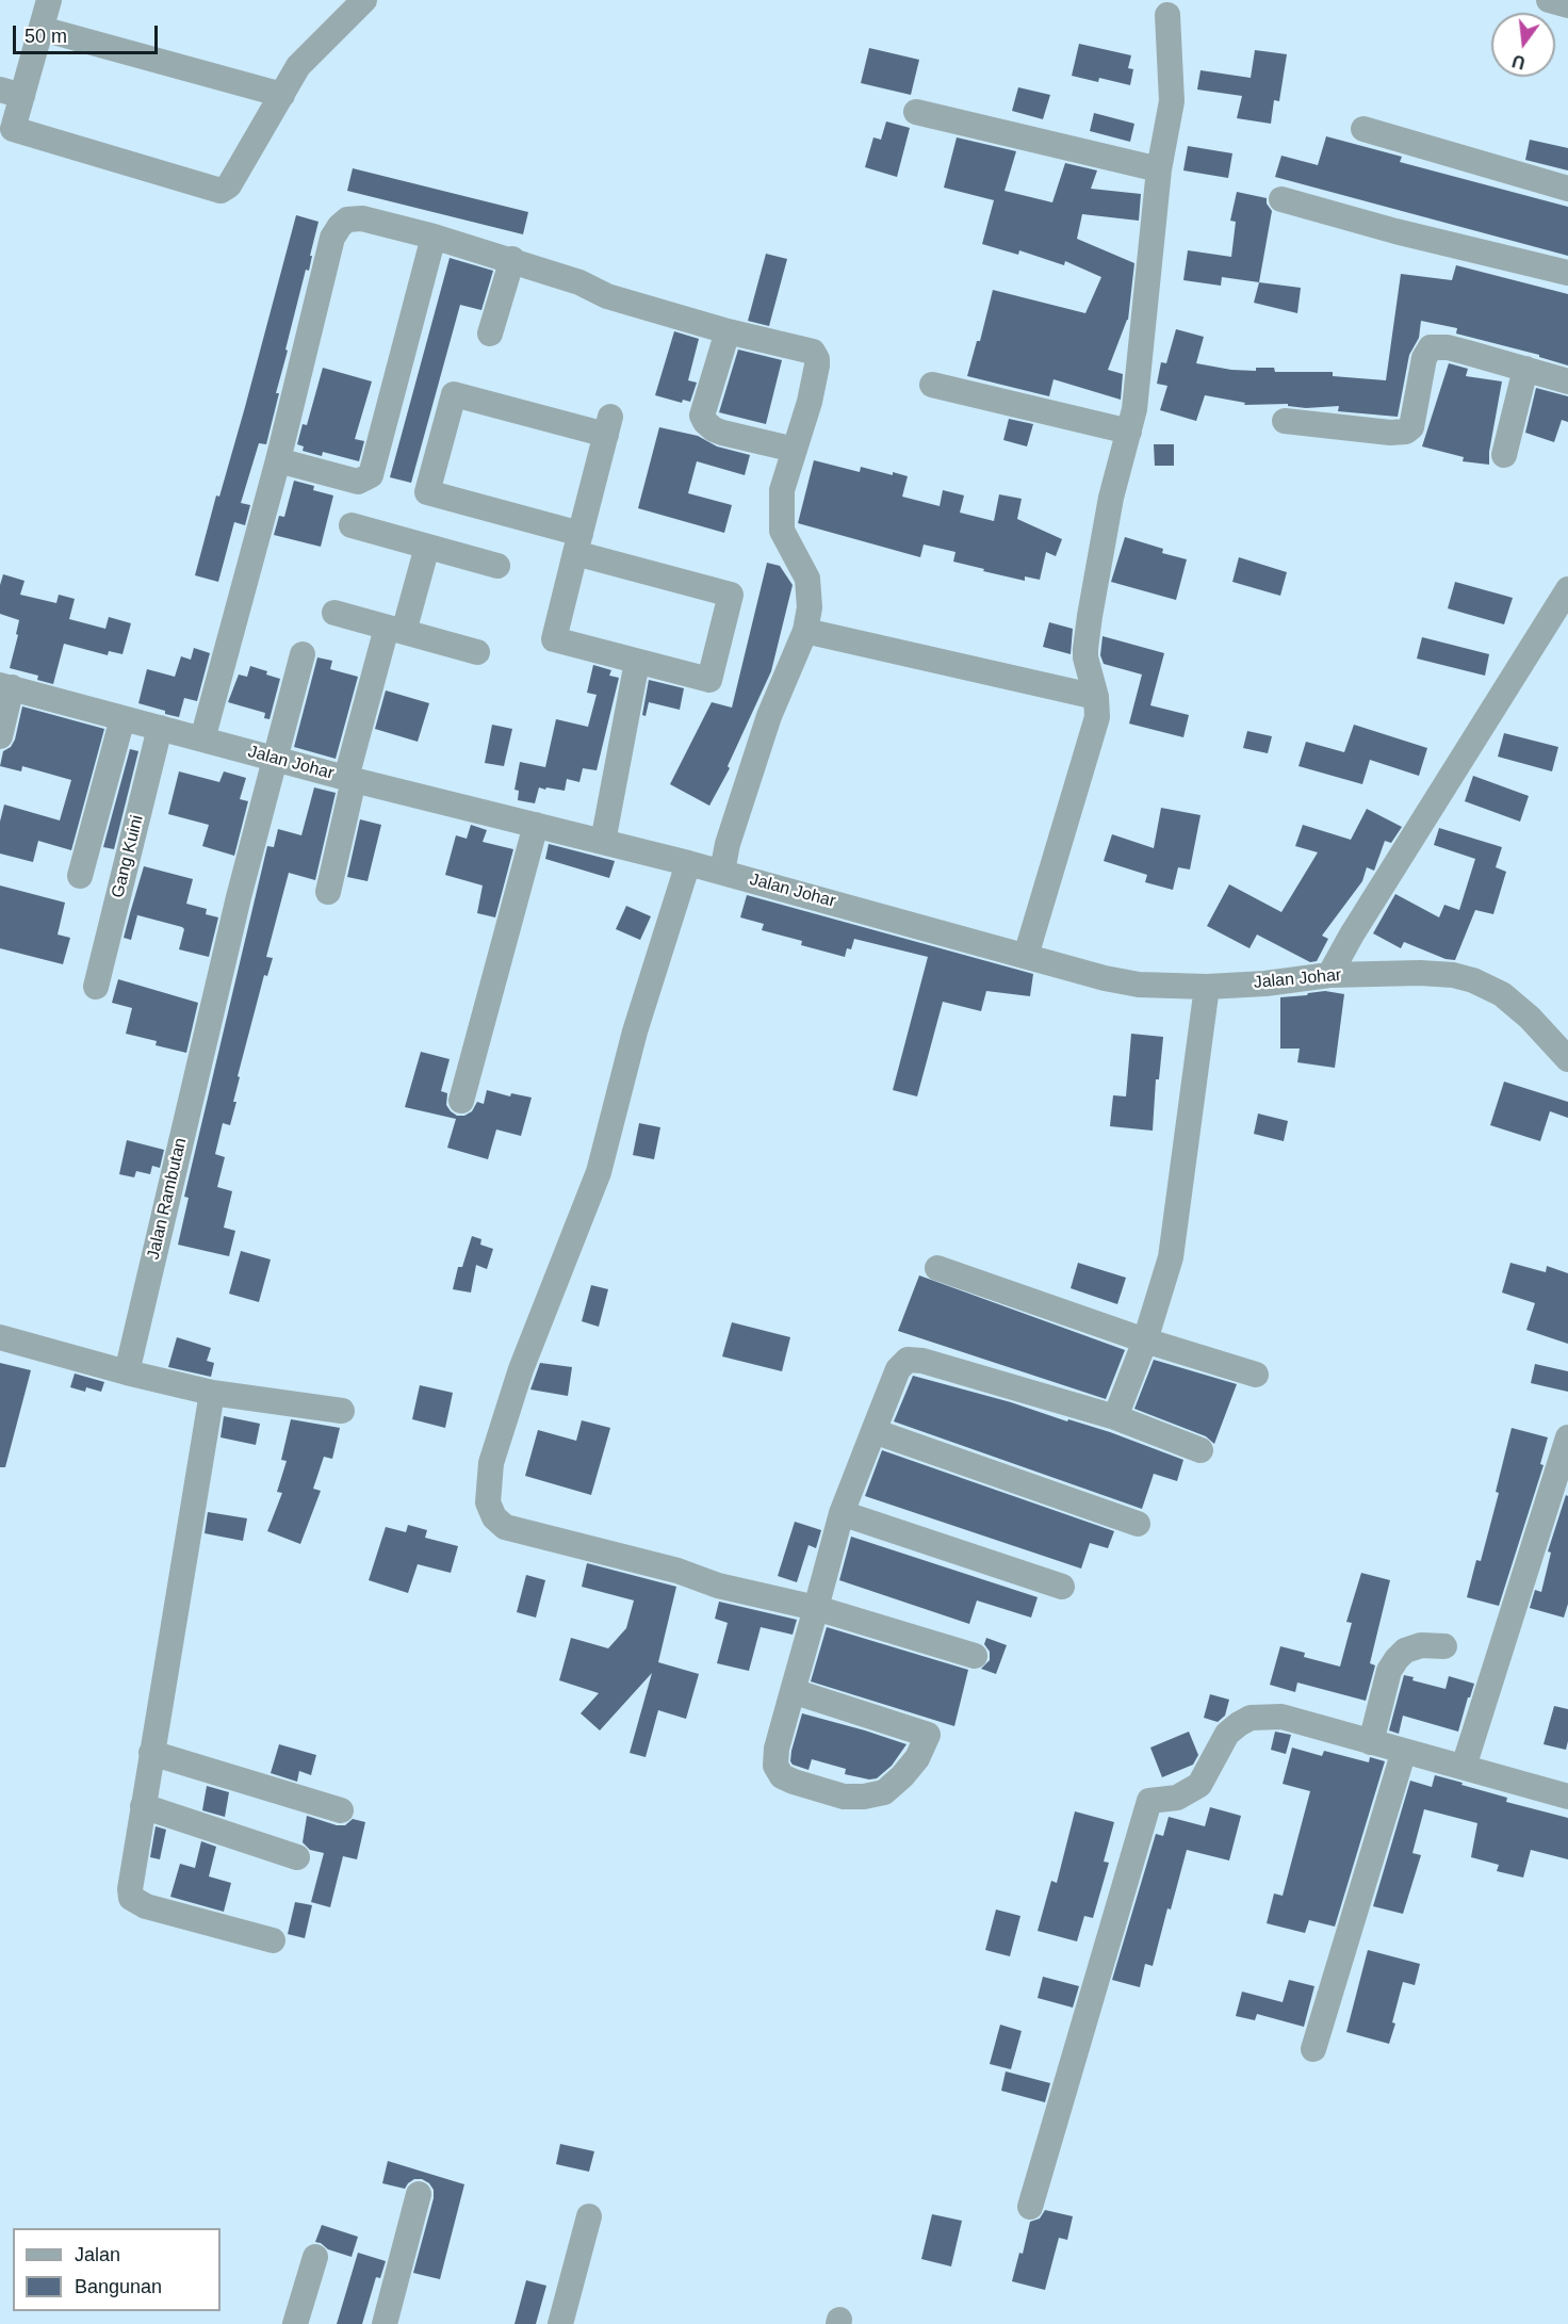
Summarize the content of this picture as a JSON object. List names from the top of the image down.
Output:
{
  "streets": {
    "street": ["Jalan Johar", "Gang Kuini", "Jalan Rambutan"]
  },
  "crossings": [
    ["Jalan Johar", "Gang Kuini"],
    ["Jalan Johar", "Jalan Rambutan"]
  ],
  "legend": ["Jalan", "Bangunan"],
  "scale_bar": "50 m",
  "north": "bottom"
}
